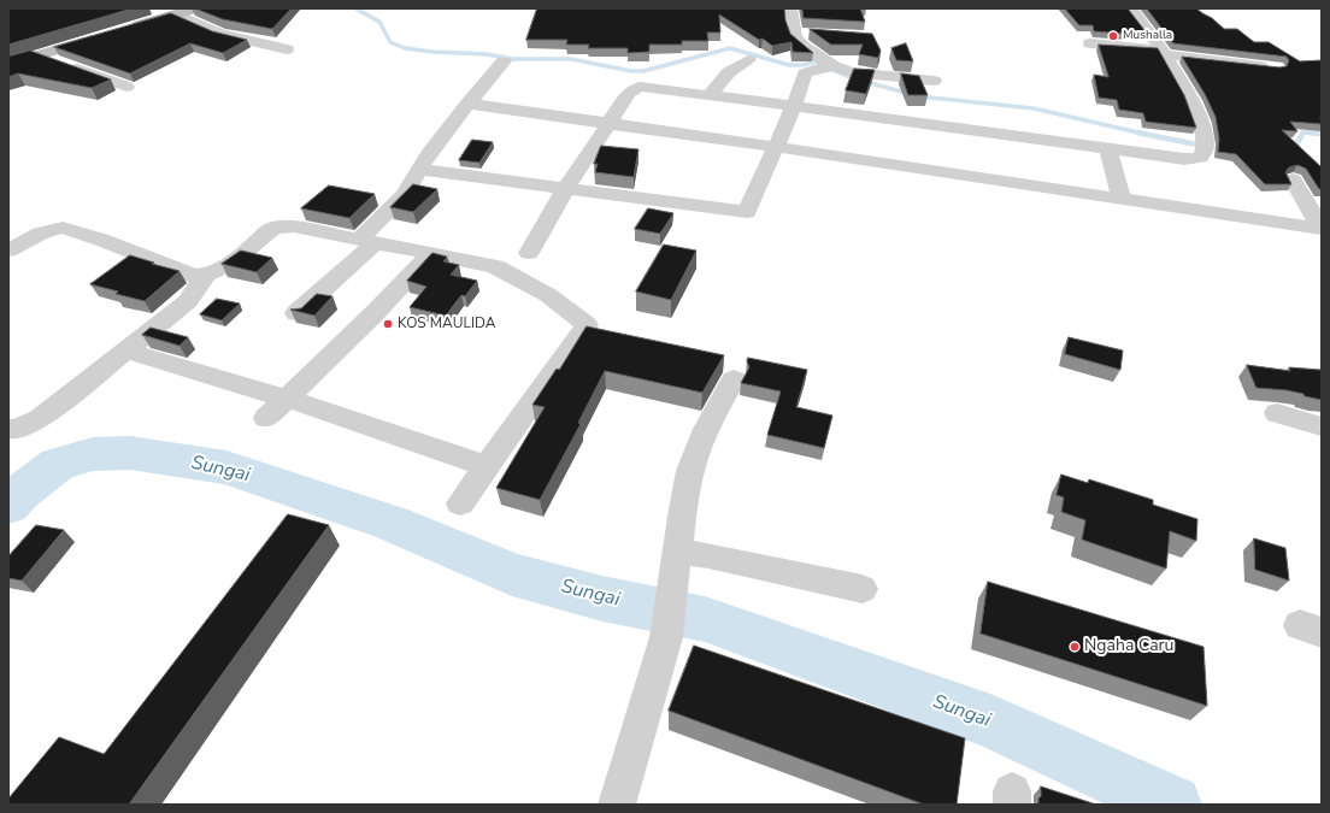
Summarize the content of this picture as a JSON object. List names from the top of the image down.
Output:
{
  "water": ["Sungai"],
  "places": ["Mushalla", "KOS MAULIDA", "Ngaha Caru"]
}
